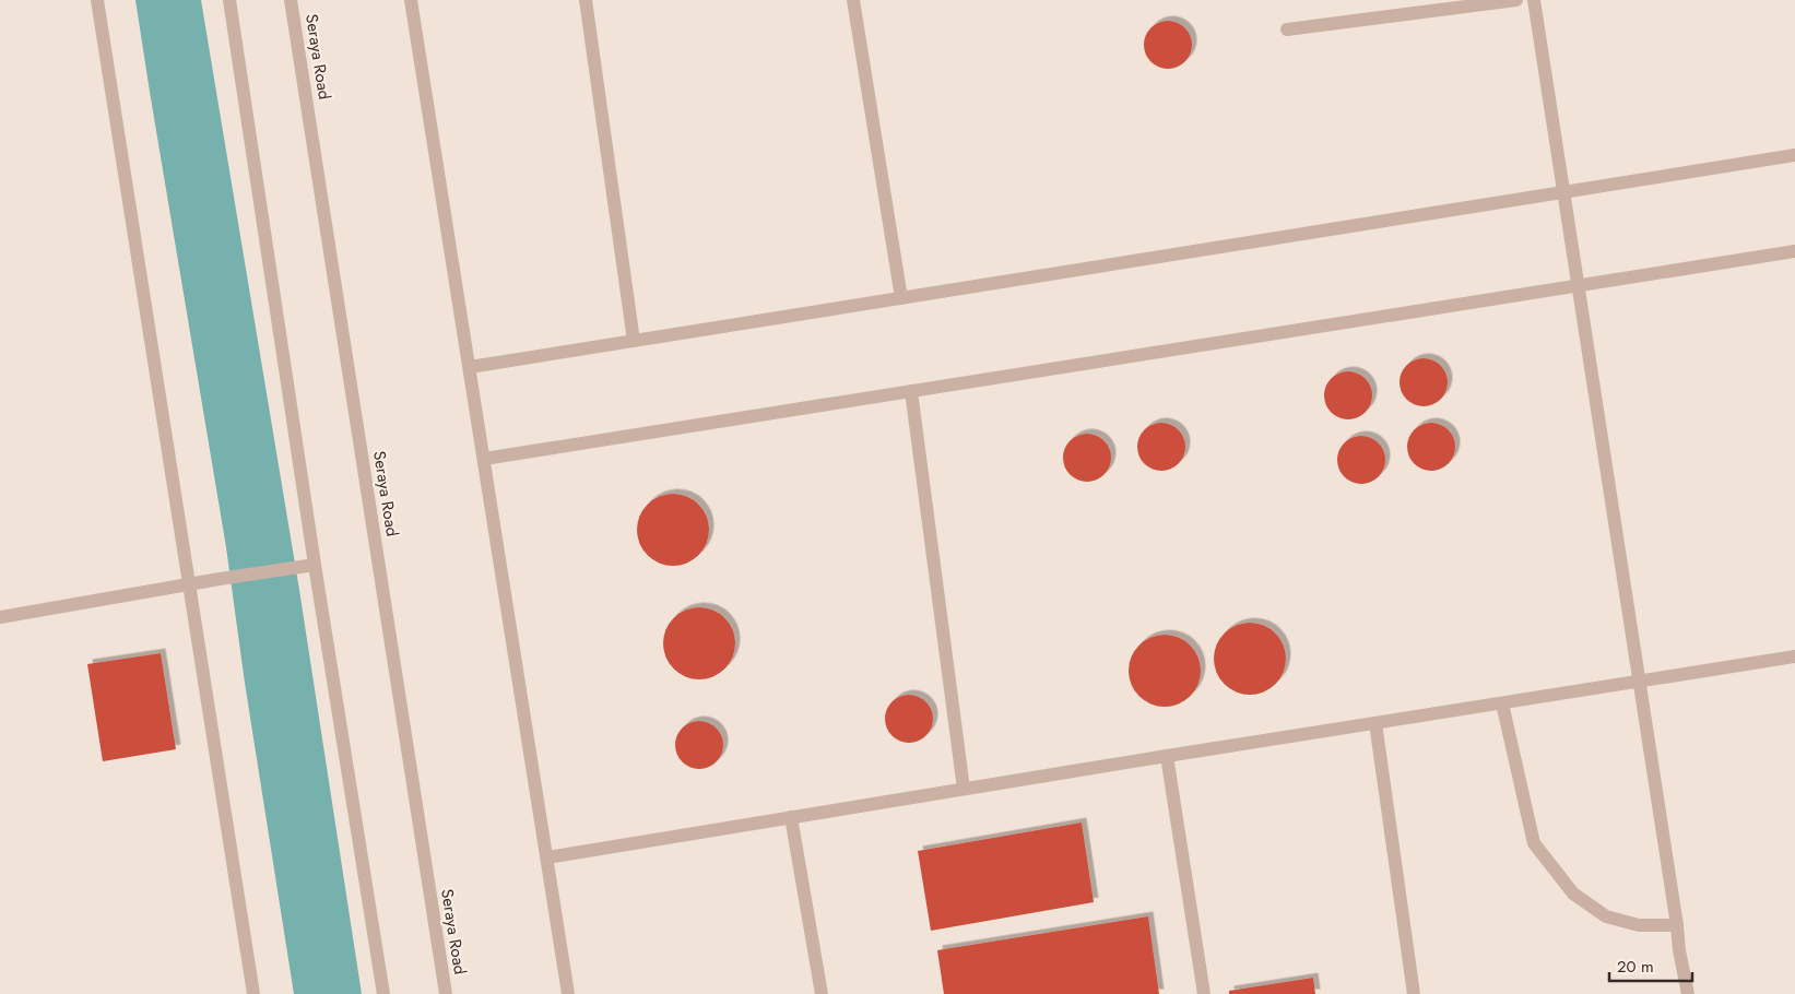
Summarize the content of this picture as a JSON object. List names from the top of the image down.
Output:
{
  "streets": {
    "street": ["Seraya Road"]
  },
  "scale_bar": "20 m"
}
